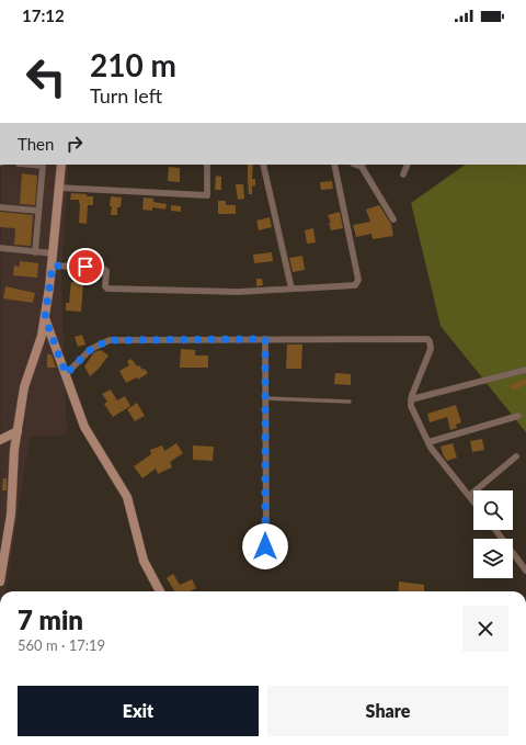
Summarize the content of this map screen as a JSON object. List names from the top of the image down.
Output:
{
  "page": {
    "status": "17:12",
    "turn": ["210 m", "Turn left"],
    "then": "Then",
    "heading": ["7 min", "560 m · 17:19"],
    "buttons": ["Exit", "Share"]
  }
}
